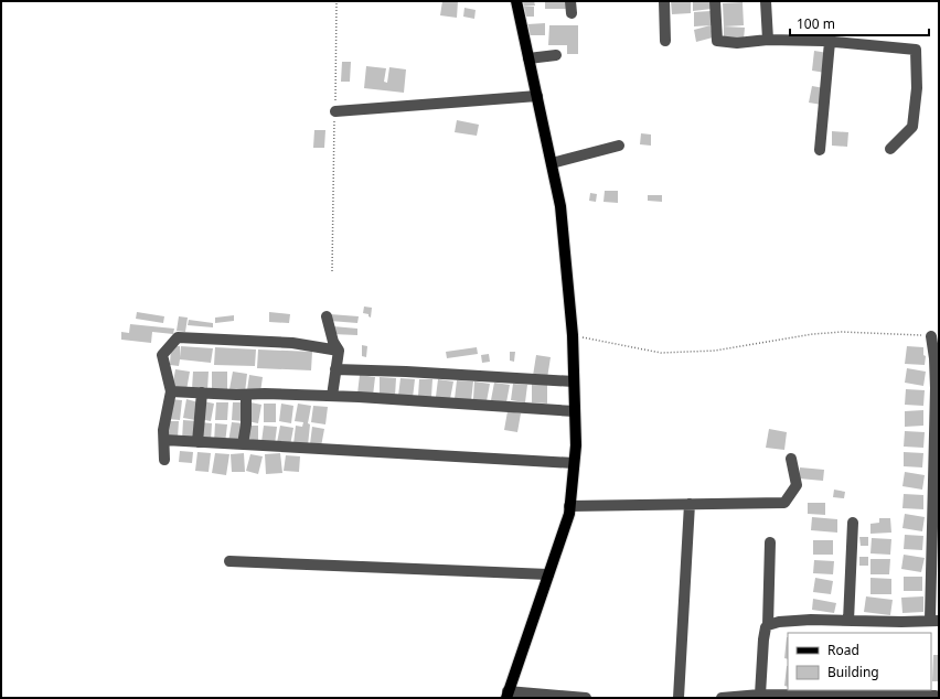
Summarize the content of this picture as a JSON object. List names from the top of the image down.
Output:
{
  "legend": ["Road", "Building"],
  "scale_bar": "100 m"
}
